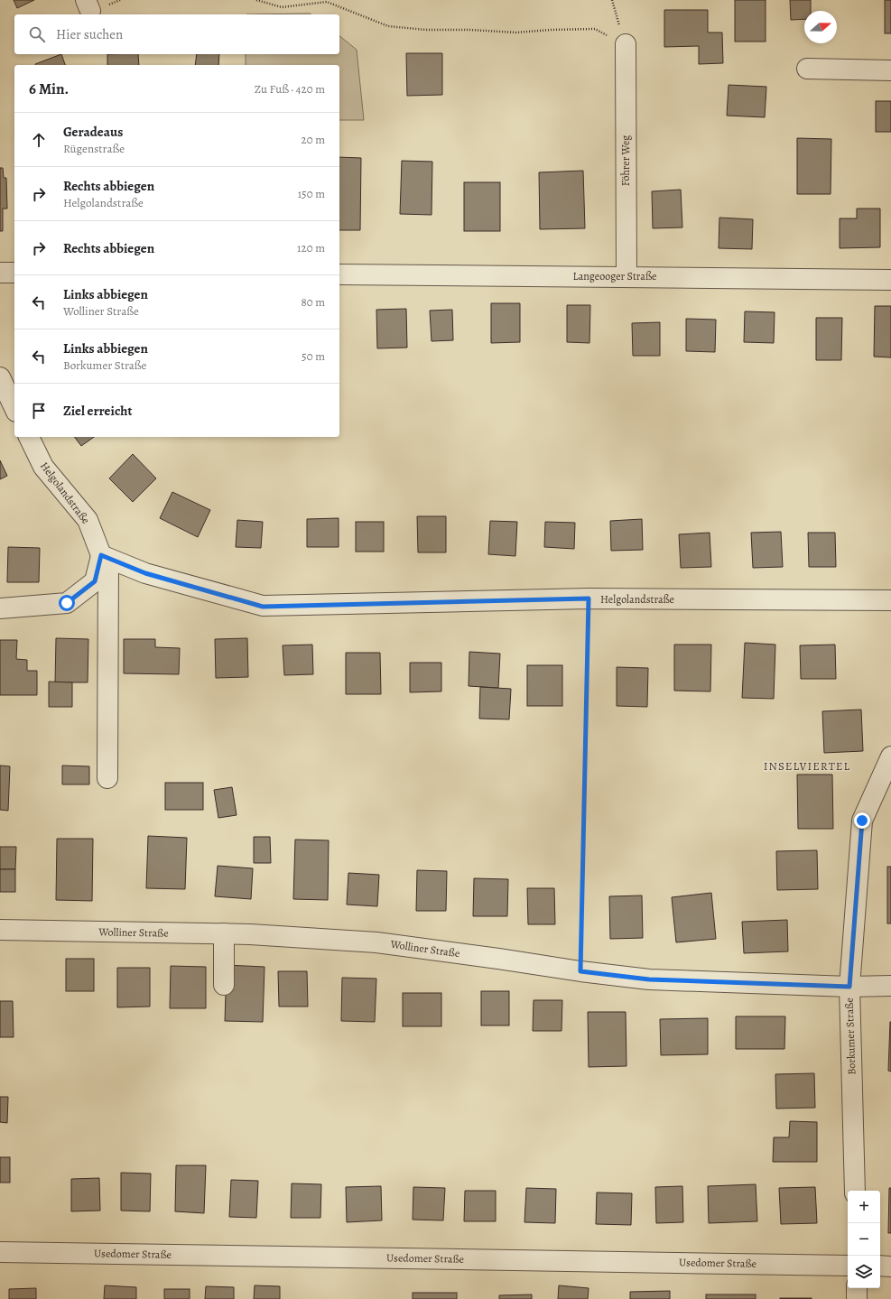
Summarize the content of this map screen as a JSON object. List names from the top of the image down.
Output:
{
  "streets": {
    "street": [
      "Föhrer Weg",
      "Langeooger Straße",
      "Helgolandstraße",
      "Wolliner Straße",
      "Borkumer Straße",
      "Usedomer Straße"
    ]
  },
  "crossings": [
    ["Föhrer Weg", "Langeooger Straße"],
    ["Wolliner Straße", "Borkumer Straße"]
  ],
  "districts": ["INSELVIERTEL"],
  "north": "right",
  "page": {
    "search": "Hier suchen",
    "heading": ["6 Min.", "Zu Fuß · 420 m"],
    "list": [
      ["Geradeaus", "Rügenstraße", "20 m"],
      ["Rechts abbiegen", "Helgolandstraße", "150 m"],
      ["Rechts abbiegen", "120 m"],
      ["Links abbiegen", "Wolliner Straße", "80 m"],
      ["Links abbiegen", "Borkumer Straße", "50 m"],
      "Ziel erreicht"
    ],
    "map_buttons": ["+", "−"]
  }
}
